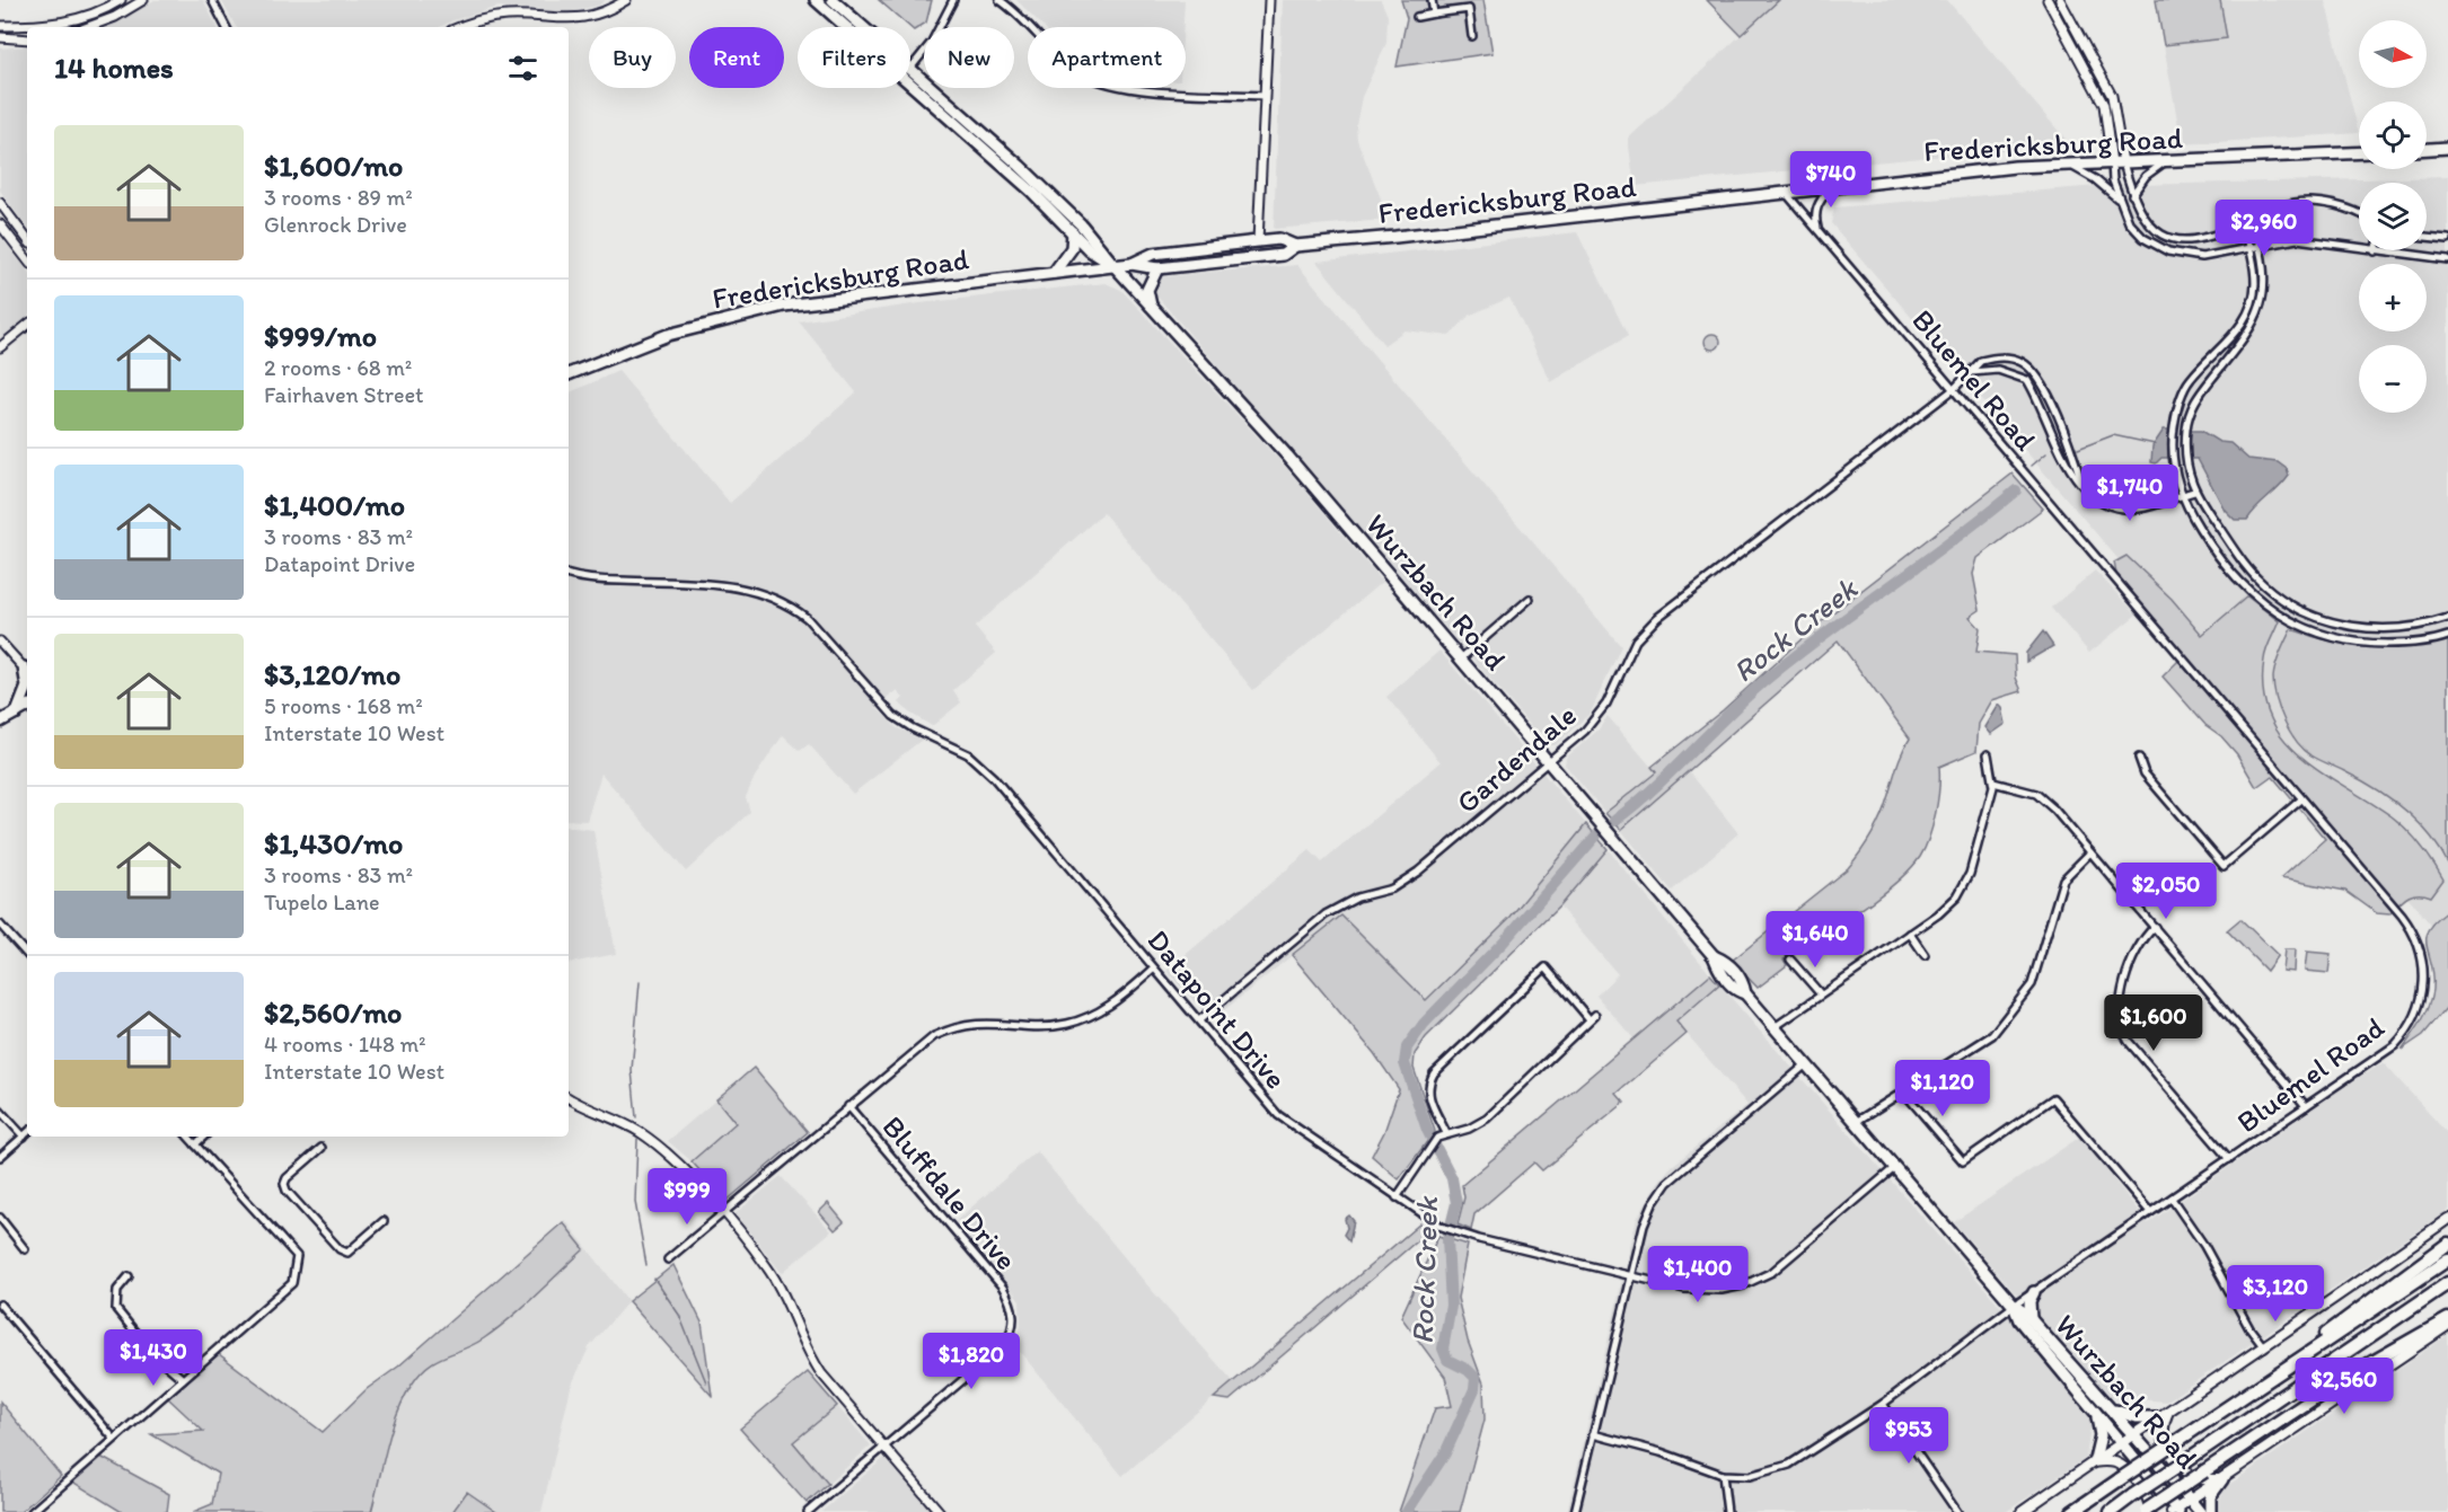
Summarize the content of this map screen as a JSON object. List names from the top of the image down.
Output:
{
  "streets": {
    "main road": ["Fredericksburg Road", "Wurzbach Road"],
    "street": [
      "Bluemel Road",
      "Gardendale",
      "Datapoint Drive",
      "Bluffdale Drive"
    ]
  },
  "crossings": [
    ["Fredericksburg Road", "Bluemel Road"],
    ["Fredericksburg Road", "Wurzbach Road"],
    ["Bluemel Road", "Wurzbach Road"],
    ["Bluemel Road", "Gardendale"],
    ["Wurzbach Road", "Gardendale"],
    ["Wurzbach Road", "Datapoint Drive"],
    ["Gardendale", "Datapoint Drive"]
  ],
  "water": ["Rock Creek"],
  "north": "right",
  "page": {
    "map_buttons": ["+", "−"],
    "chip": [
      "Buy",
      "Rent",
      "Filters",
      "New",
      "Apartment"
    ],
    "heading": "14 homes",
    "list": [
      {
        "name": "$1,600/mo",
        "note": "3 rooms · 89 m² · Glenrock Drive"
      },
      {
        "name": "$999/mo",
        "note": "2 rooms · 68 m² · Fairhaven Street"
      },
      {
        "name": "$1,400/mo",
        "note": "3 rooms · 83 m² · Datapoint Drive"
      },
      {
        "name": "$3,120/mo",
        "note": "5 rooms · 168 m² · Interstate 10 West"
      },
      {
        "name": "$1,430/mo",
        "note": "3 rooms · 83 m² · Tupelo Lane"
      },
      {
        "name": "$2,560/mo",
        "note": "4 rooms · 148 m² · Interstate 10 West"
      }
    ],
    "price": [
      "$740",
      "$2,960",
      "$1,740",
      "$2,050",
      "$1,640",
      "$1,600",
      "$1,120",
      "$999",
      "$1,400",
      "$3,120",
      "$1,430",
      "$1,820",
      "$2,560",
      "$953"
    ]
  }
}
